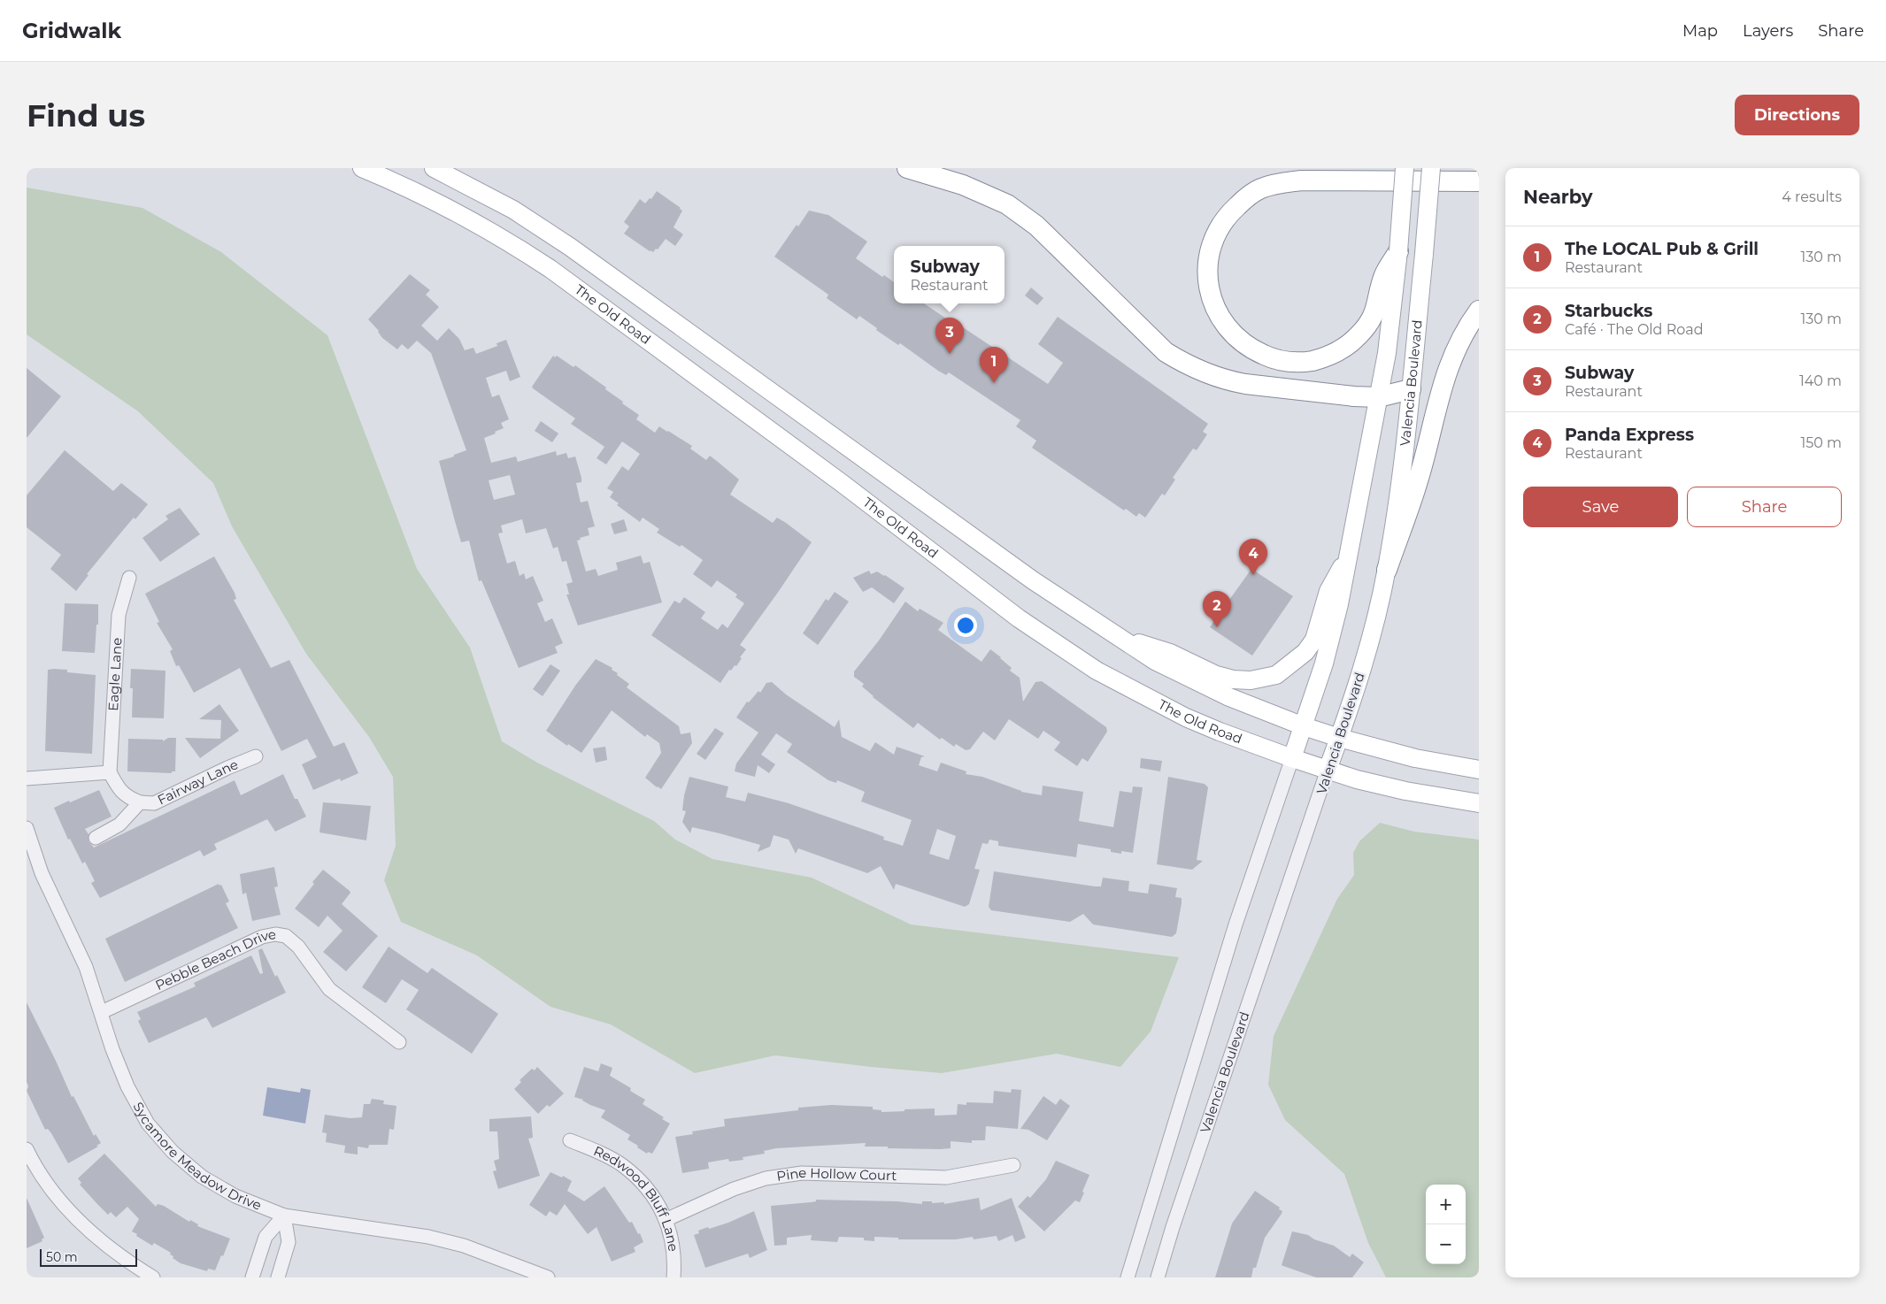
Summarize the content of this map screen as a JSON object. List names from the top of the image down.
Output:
{
  "streets": {
    "main road": ["The Old Road", "Valencia Boulevard"],
    "street": [
      "Eagle Lane",
      "Fairway Lane",
      "Pebble Beach Drive",
      "Sycamore Meadow Drive",
      "Pine Hollow Court",
      "Redwood Bluff Lane"
    ]
  },
  "crossings": [
    ["The Old Road", "Valencia Boulevard"],
    ["Pebble Beach Drive", "Sycamore Meadow Drive"],
    ["Pine Hollow Court", "Redwood Bluff Lane"]
  ],
  "scale_bar": "50 m",
  "page": {
    "header": "Gridwalk",
    "nav": ["Map", "Layers", "Share"],
    "buttons": [
      "Directions",
      ["Save", "Share"]
    ],
    "title": "Find us",
    "heading": ["Nearby", "4 results"],
    "list": [
      {
        "mark": "1",
        "name": "The LOCAL Pub & Grill",
        "note": "Restaurant",
        "value": "130 m"
      },
      {
        "mark": "2",
        "name": "Starbucks",
        "note": "Café · The Old Road",
        "value": "130 m"
      },
      {
        "mark": "3",
        "name": "Subway",
        "note": "Restaurant",
        "value": "140 m"
      },
      {
        "mark": "4",
        "name": "Panda Express",
        "note": "Restaurant",
        "value": "150 m"
      }
    ],
    "popup": ["Subway", "Restaurant"],
    "pins": [
      "3",
      "1",
      "4",
      "2"
    ],
    "map_buttons": ["+", "−"],
    "scale": "50 m"
  }
}
